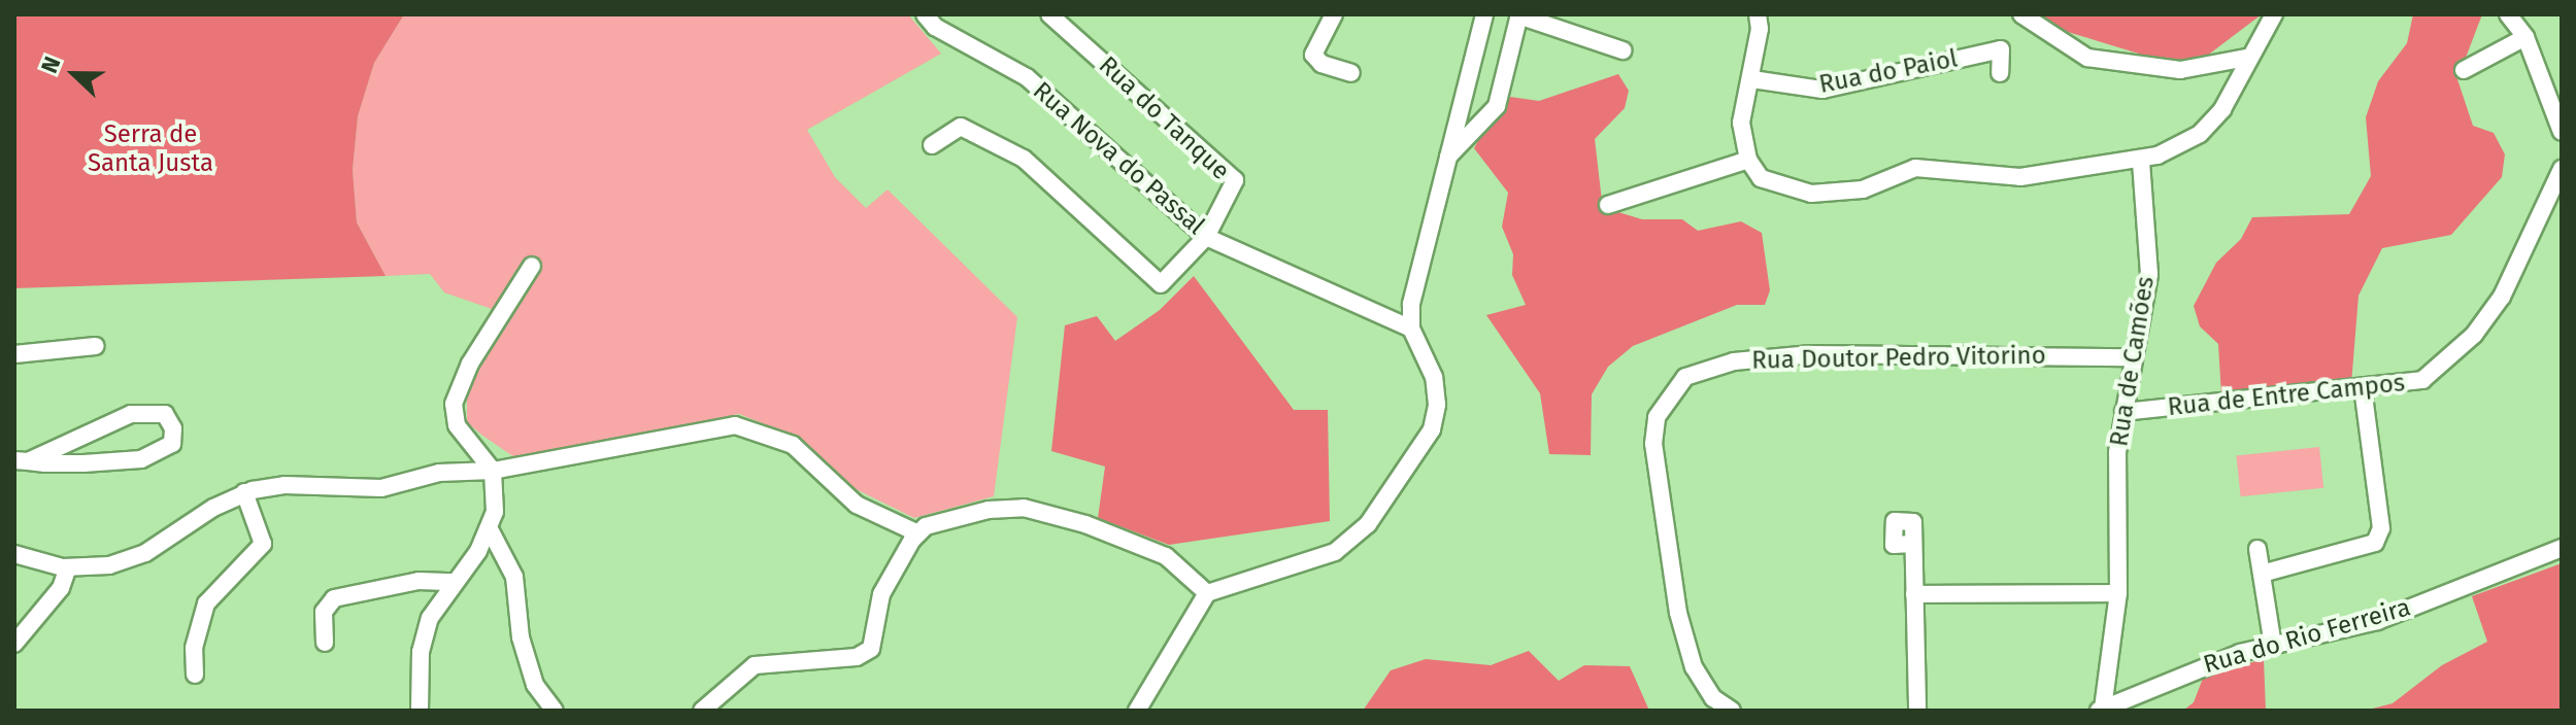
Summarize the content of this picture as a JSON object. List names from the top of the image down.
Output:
{
  "streets": {
    "street": [
      "Rua do Paiol",
      "Rua do Tanque",
      "Rua Nova do Passal",
      "Rua Doutor Pedro Vitorino",
      "Rua de Camões",
      "Rua de Entre Campos",
      "Rua do Rio Ferreira"
    ]
  },
  "crossings": [
    ["Rua do Tanque", "Rua Nova do Passal"],
    ["Rua Doutor Pedro Vitorino", "Rua de Camões"],
    ["Rua de Camões", "Rua de Entre Campos"],
    ["Rua de Camões", "Rua do Rio Ferreira"]
  ],
  "parks": ["Serra de Santa Justa"],
  "north": "left"
}
